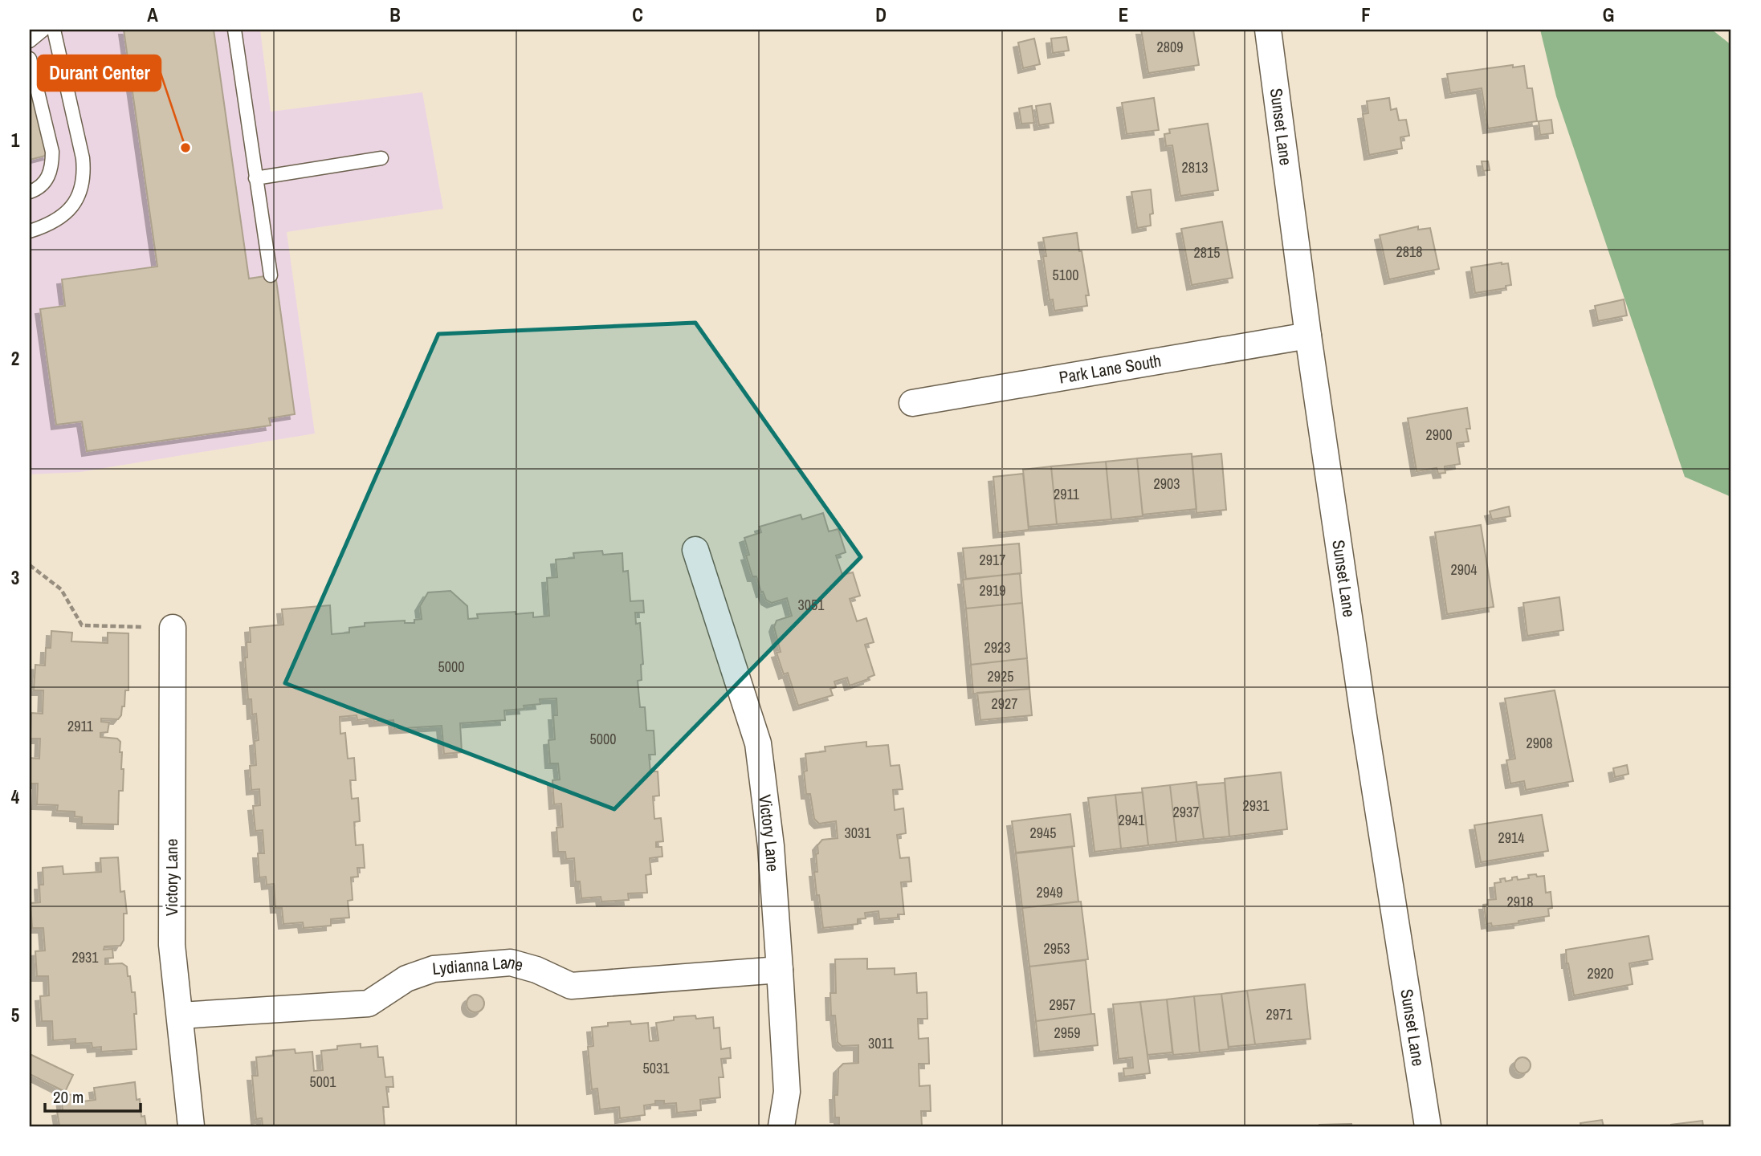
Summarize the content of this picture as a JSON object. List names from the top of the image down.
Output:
{
  "streets": {
    "street": [
      "Sunset Lane",
      "Park Lane South",
      "Victory Lane",
      "Lydianna Lane"
    ]
  },
  "crossings": [
    ["Sunset Lane", "Park Lane South"],
    ["Victory Lane", "Lydianna Lane"]
  ],
  "places": ["Durant Center"],
  "house_numbers": [
    "2809",
    "2813",
    "2818",
    "2815",
    "5100",
    "2900",
    "2903",
    "2911",
    "2917",
    "2904",
    "2919",
    "3051",
    "2923",
    "5000",
    "2925",
    "2927",
    "2911",
    "5000",
    "2908",
    "2931",
    "2937",
    "2941",
    "3031",
    "2945",
    "2914",
    "2949",
    "2918",
    "2953",
    "2931",
    "2920",
    "2957",
    "2971",
    "2959",
    "3011",
    "5031",
    "5001"
  ],
  "scale_bar": "20 m",
  "grid": {
    "columns": [
      "A",
      "B",
      "C",
      "D",
      "E",
      "F",
      "G"
    ],
    "rows": [
      "1",
      "2",
      "3",
      "4",
      "5"
    ]
  }
}
